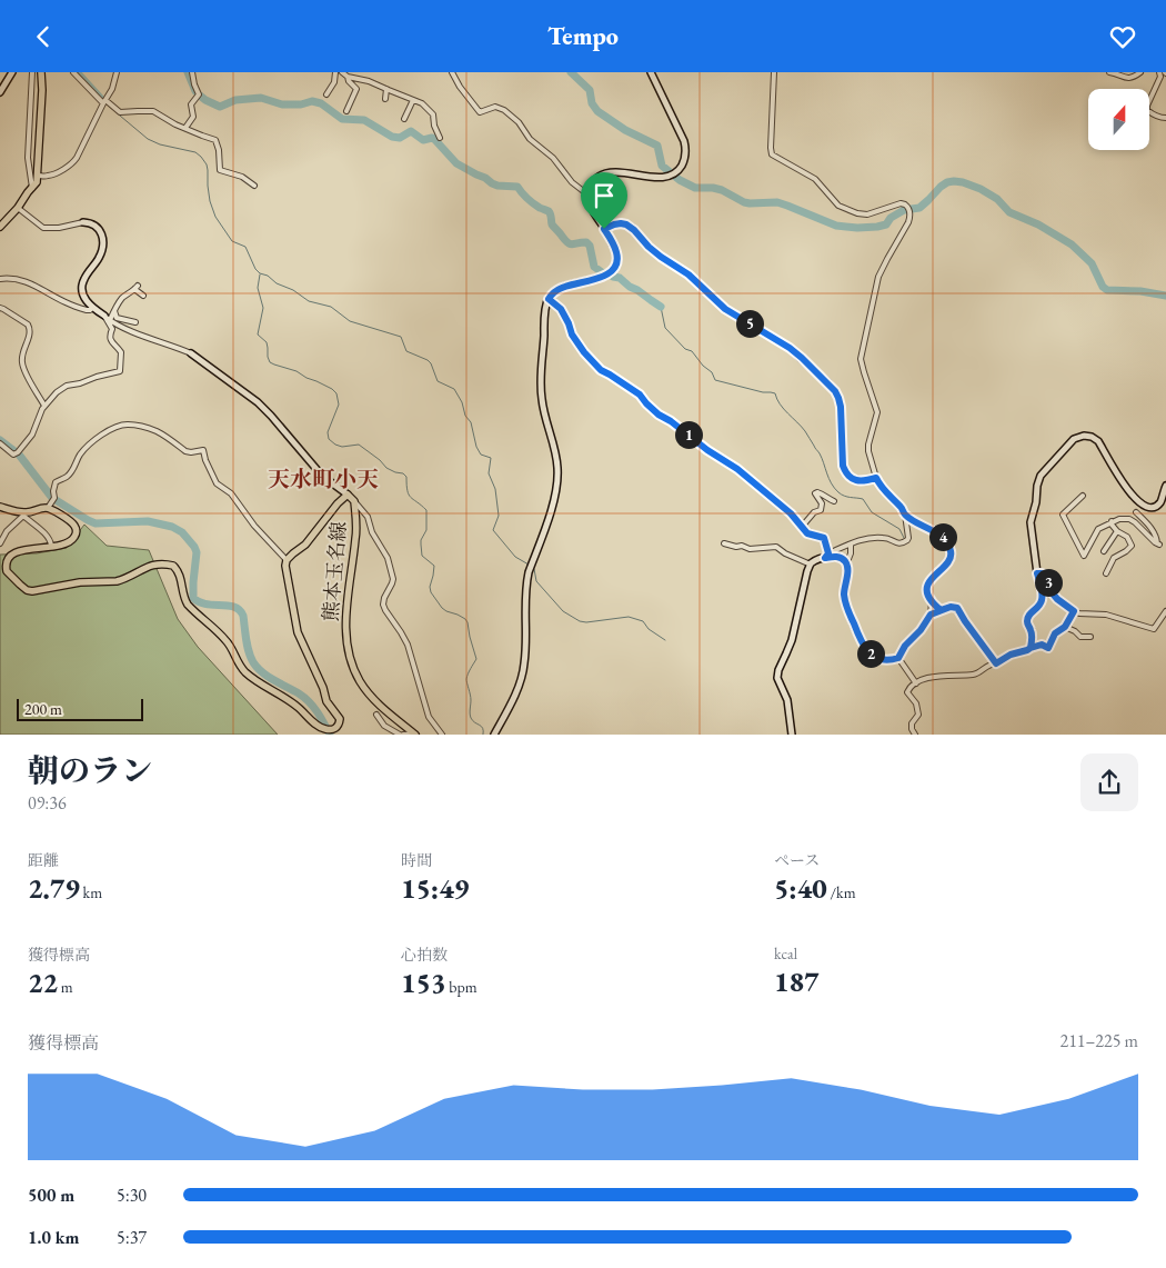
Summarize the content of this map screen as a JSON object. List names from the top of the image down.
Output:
{
  "streets": {
    "main road": ["熊本玉名線"]
  },
  "districts": ["天水町小天"],
  "scale_bar": "200 m",
  "north": "top",
  "page": {
    "header": "Tempo",
    "pins": [
      "5",
      "1",
      "4",
      "3",
      "2"
    ],
    "scale": "200 m",
    "heading": ["朝のラン", "09:36"],
    "stats": [
      ["距離", "2.79 km"],
      ["時間", "15:49"],
      ["ペース", "5:40 /km"],
      ["獲得標高", "22 m"],
      ["心拍数", "153 bpm"],
      ["kcal", "187"]
    ],
    "chart": ["獲得標高", "211–225 m"],
    "list": [
      {
        "name": "500 m",
        "note": "5:30"
      },
      {
        "name": "1.0 km",
        "note": "5:37"
      }
    ]
  }
}
